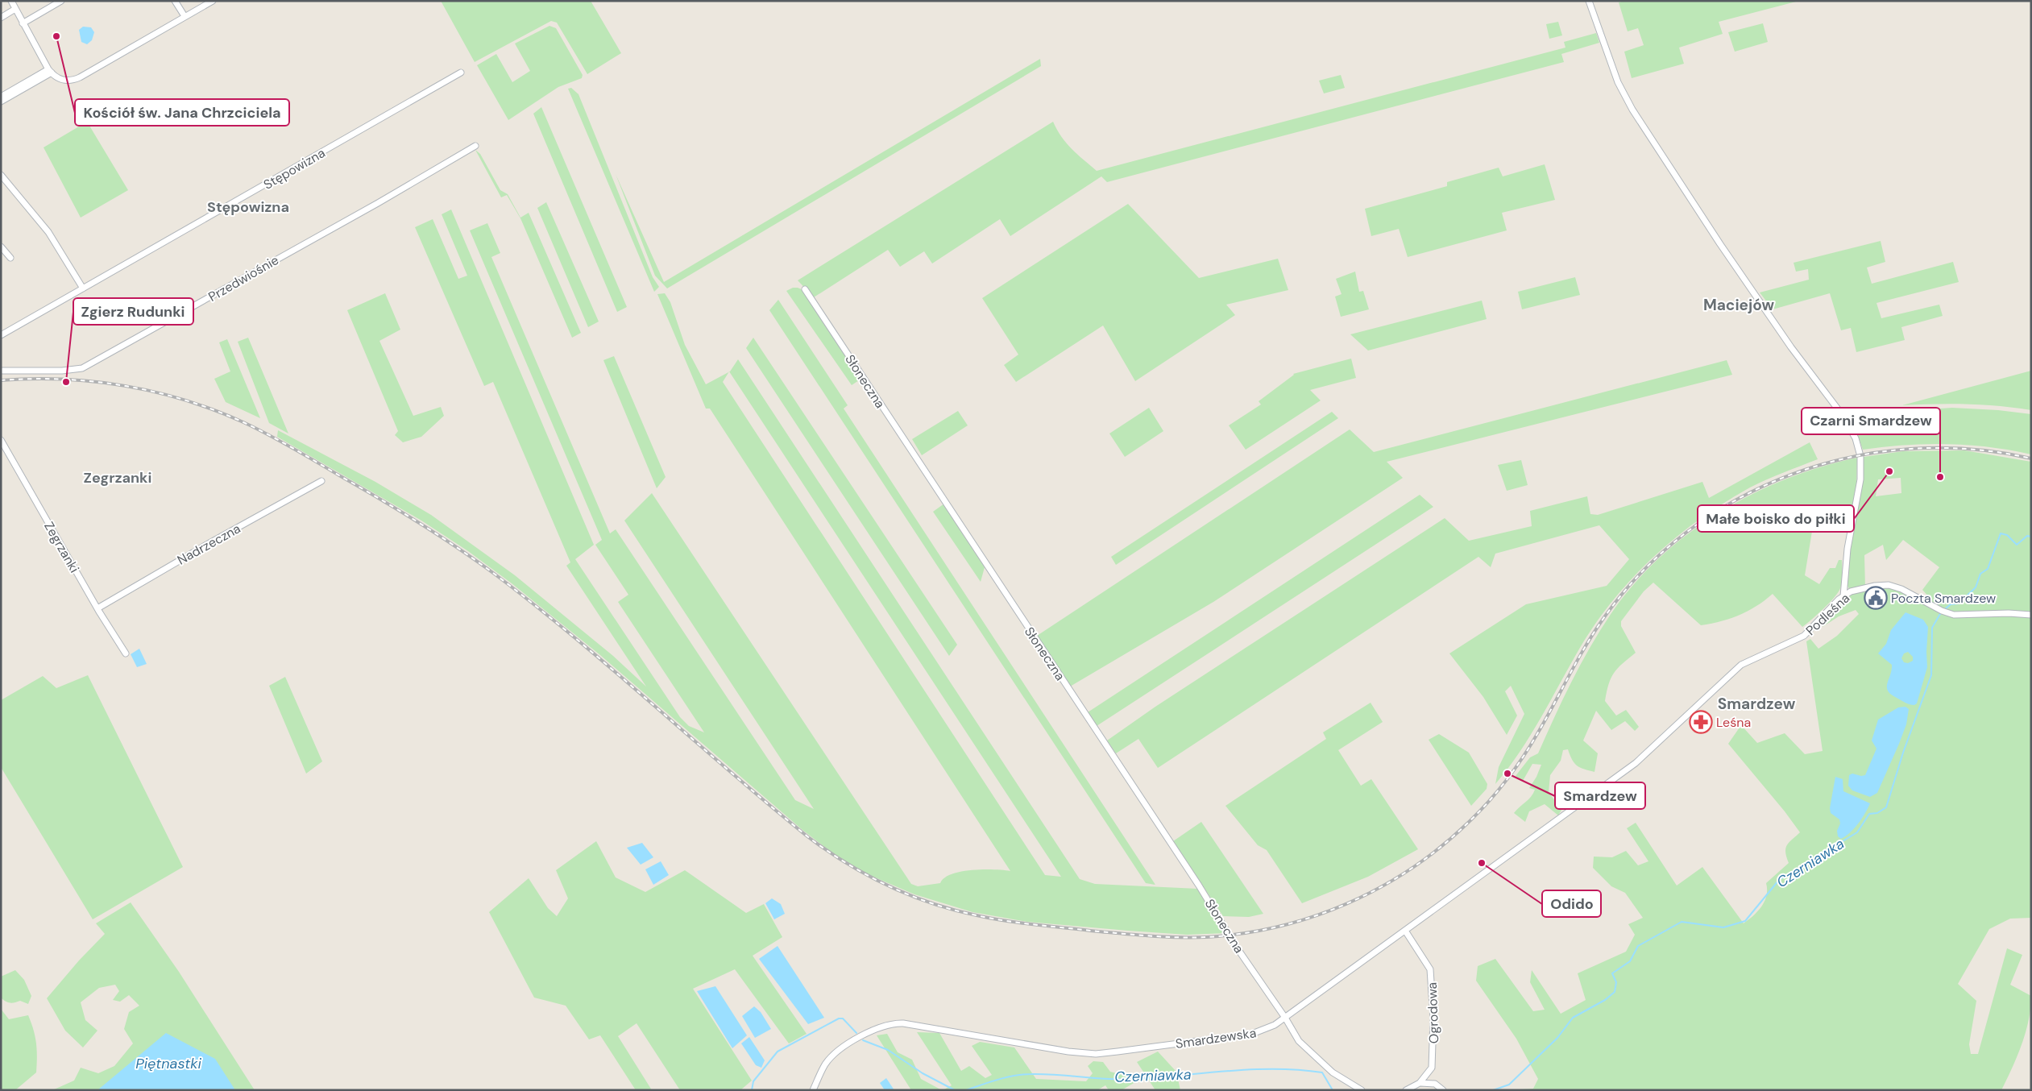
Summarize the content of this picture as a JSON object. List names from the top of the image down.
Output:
{
  "streets": {
    "street": [
      "Stępowizna",
      "Przedwiośnie",
      "Słoneczna",
      "Nadrzeczna",
      "Zegrzanki",
      "Podleśna",
      "Ogrodowa",
      "Smardzewska"
    ]
  },
  "crossings": [
    ["Słoneczna", "Smardzewska"],
    ["Nadrzeczna", "Zegrzanki"],
    ["Podleśna", "Smardzewska"],
    ["Ogrodowa", "Smardzewska"]
  ],
  "districts": [
    "Stępowizna",
    "Maciejów",
    "Zegrzanki",
    "Smardzew"
  ],
  "water": ["Czerniawka", "Piętnastki"],
  "places": {
    "other": [
      "Kościół św. Jana Chrzciciela",
      "Zgierz Rudunki",
      "Małe boisko do piłki",
      "Czarni Smardzew",
      "Smardzew",
      "Odido"
    ],
    "public building": ["Poczta Smardzew"],
    "pharmacy": ["Leśna"]
  }
}
